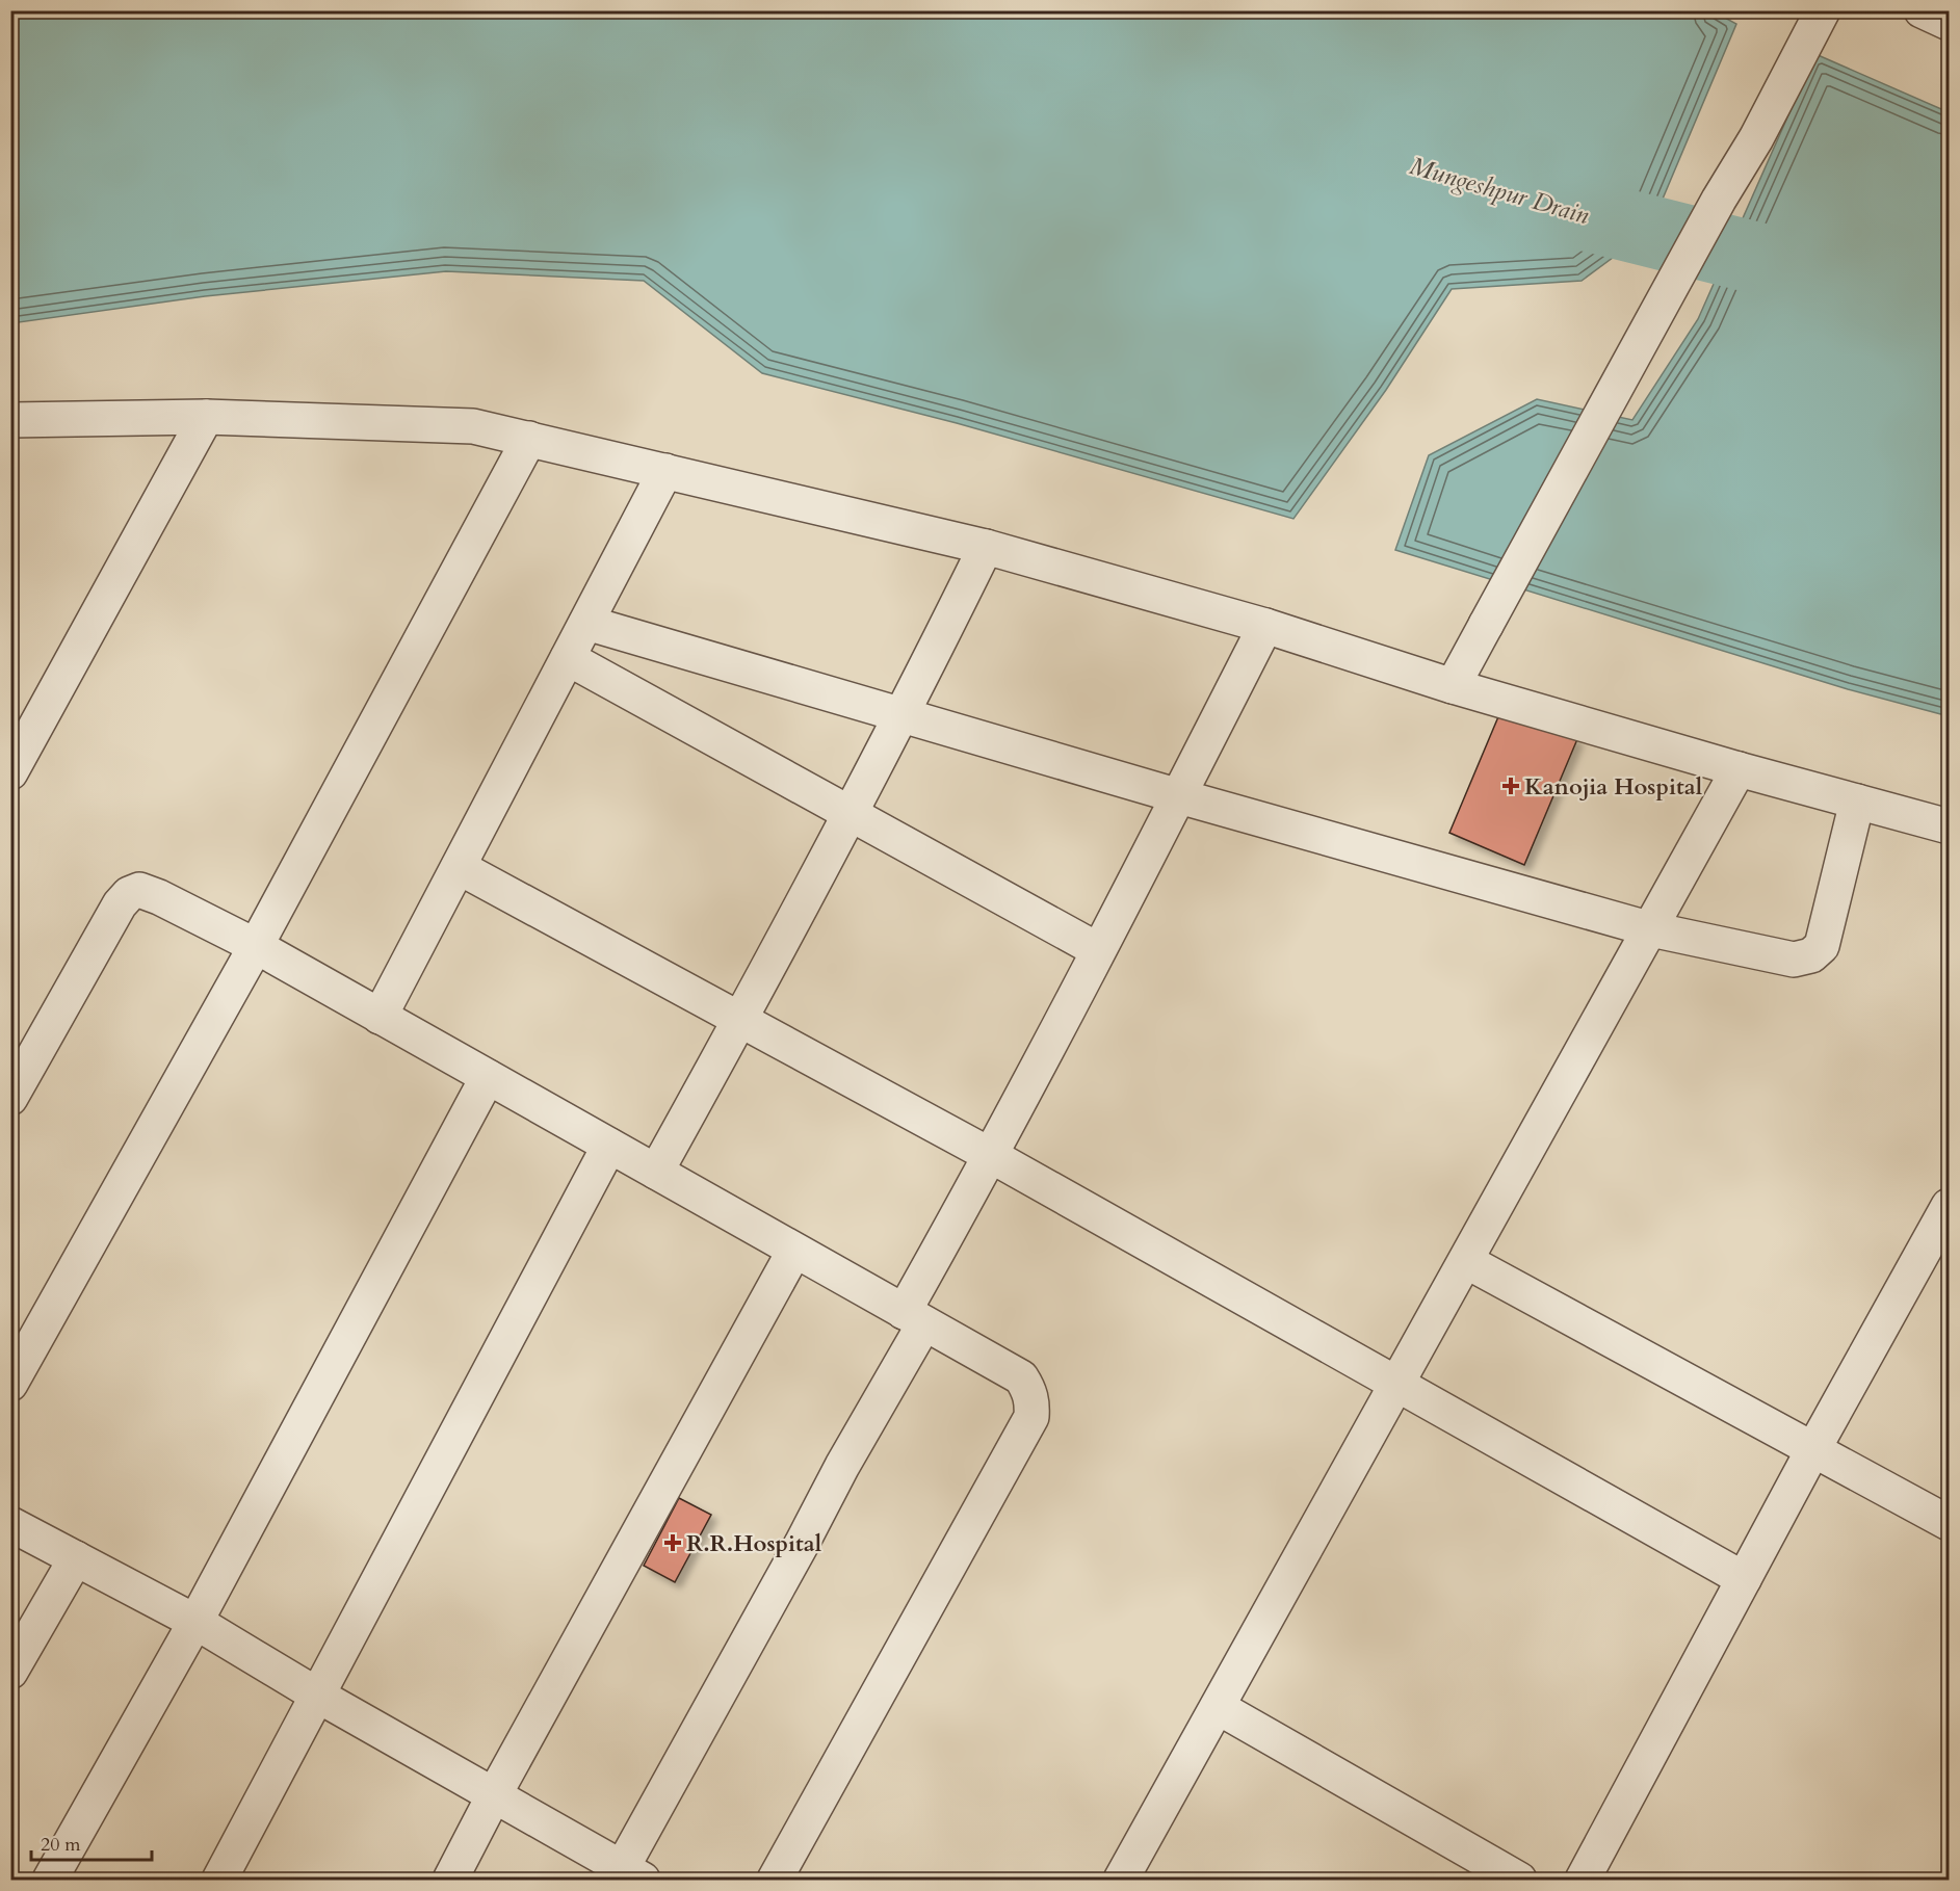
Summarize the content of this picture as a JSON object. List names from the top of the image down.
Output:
{
  "water": ["Mungeshpur Drain"],
  "places": {
    "health": ["Kanojia Hospital", "R.R.Hospital"]
  },
  "scale_bar": "20 m"
}
